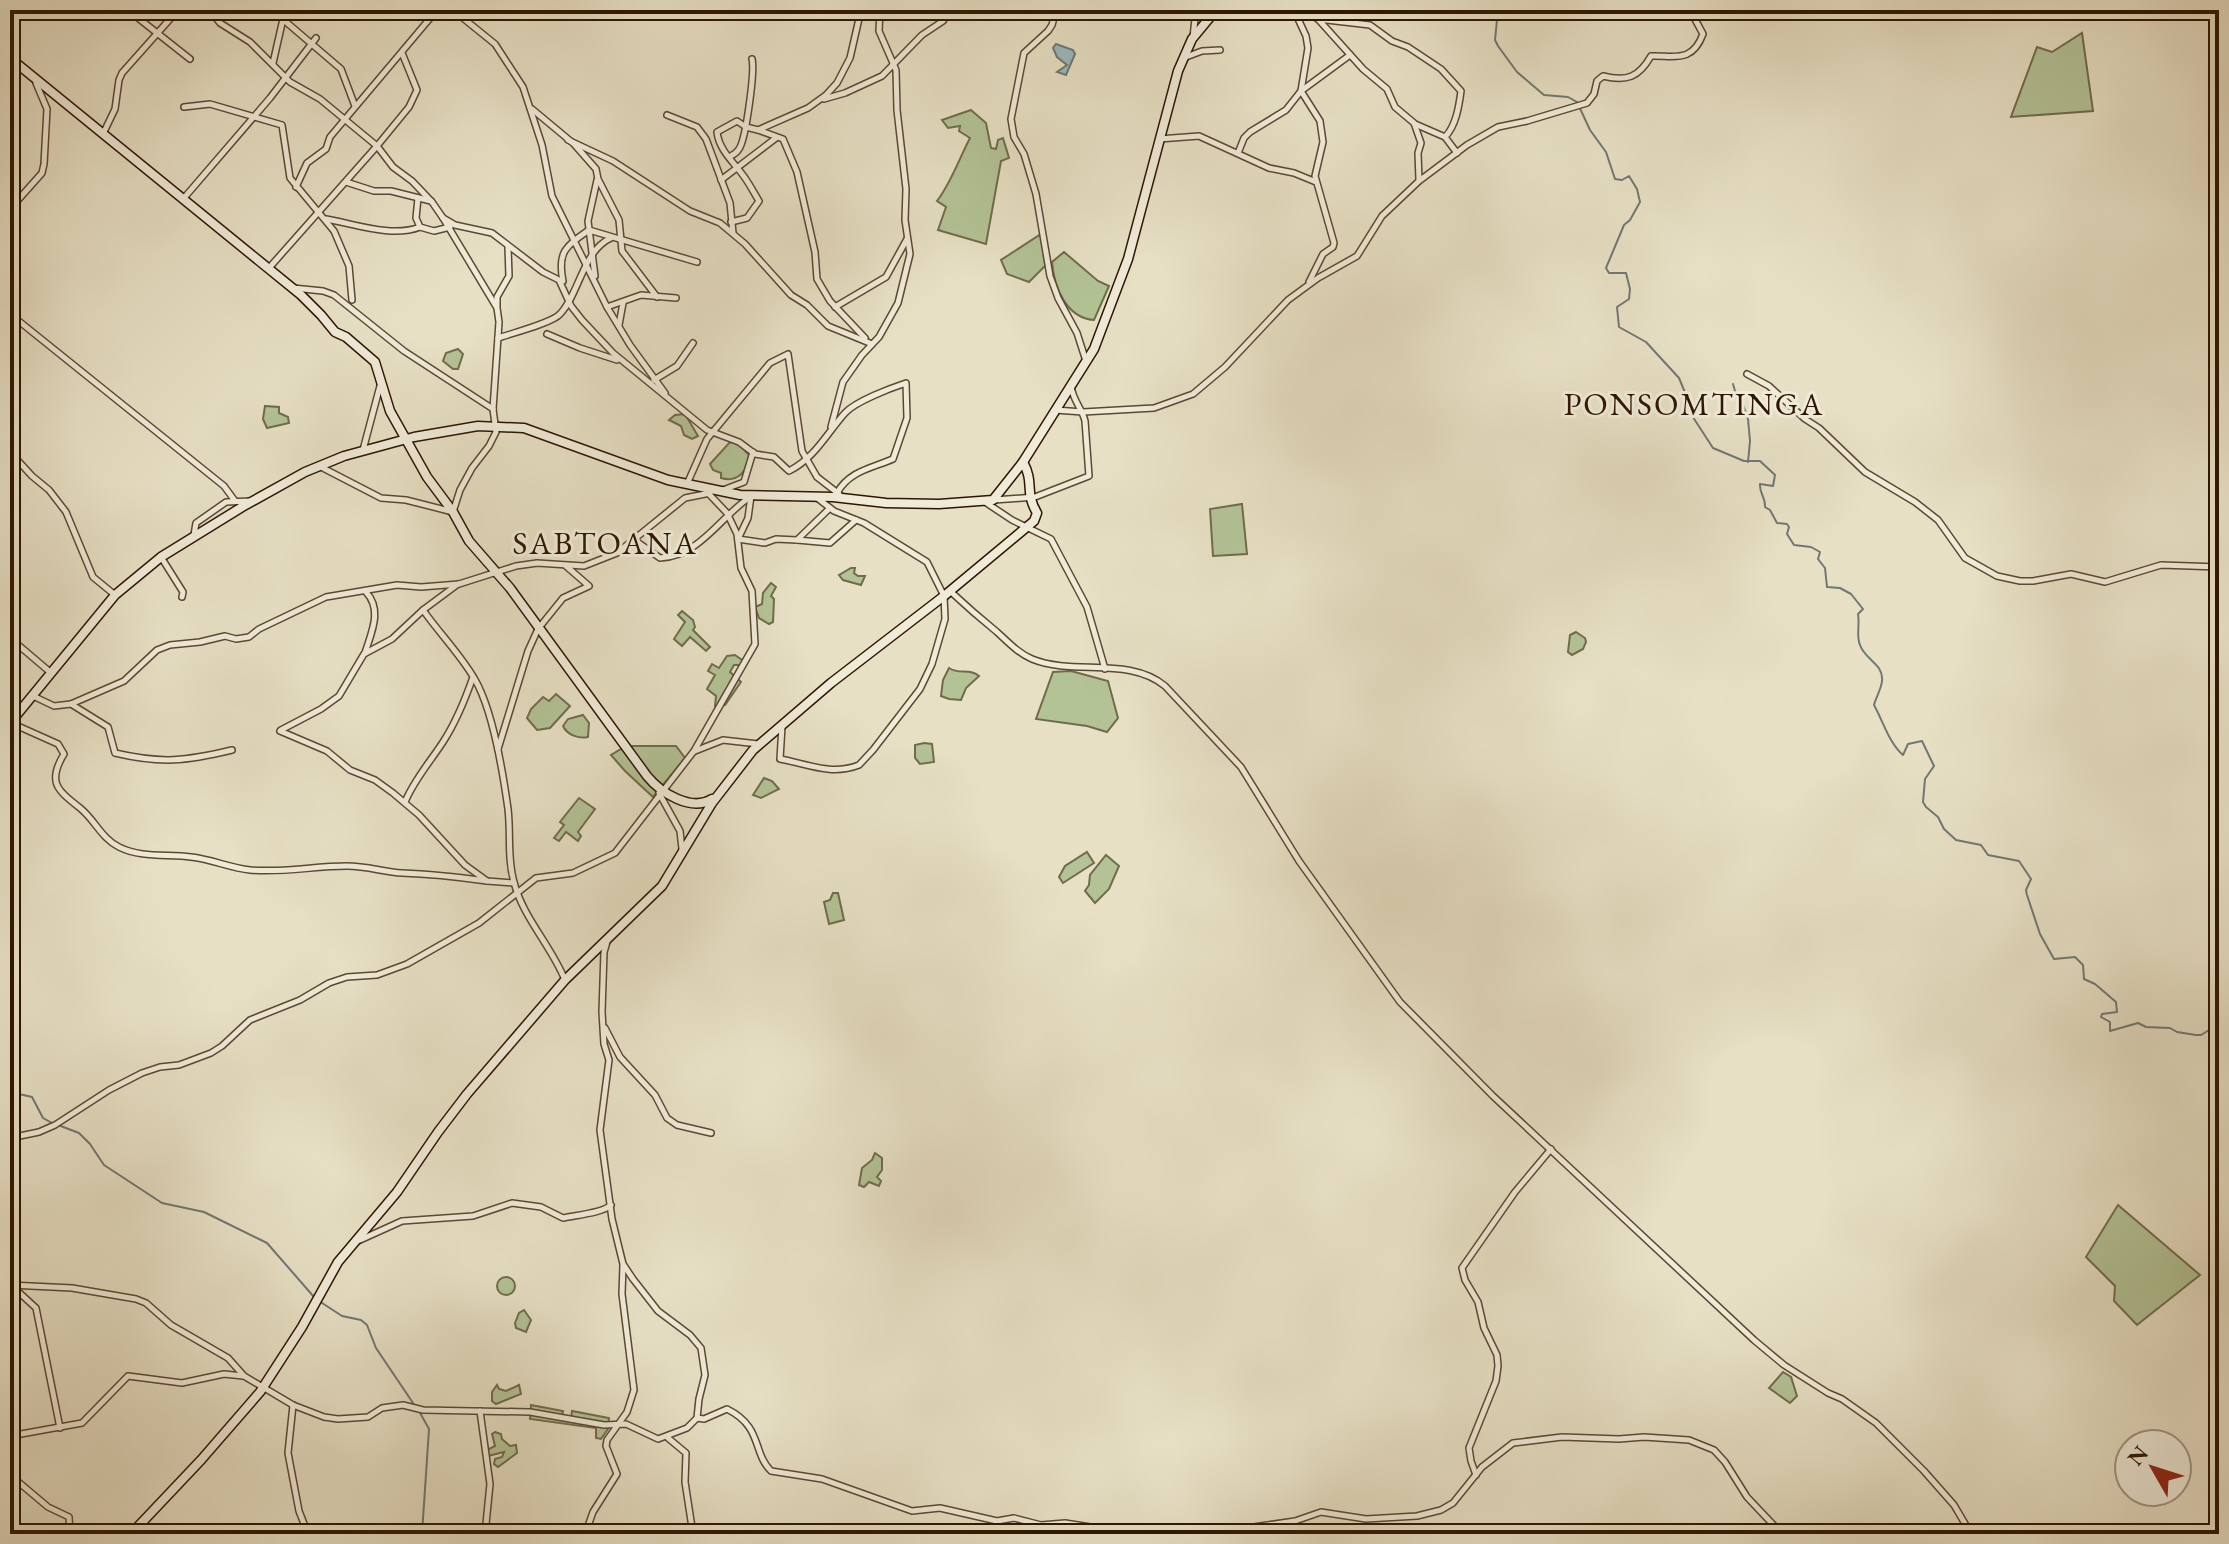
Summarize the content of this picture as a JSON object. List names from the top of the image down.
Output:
{
  "districts": ["PONSOMTINGA", "SABTOANA"],
  "north": "top left"
}
